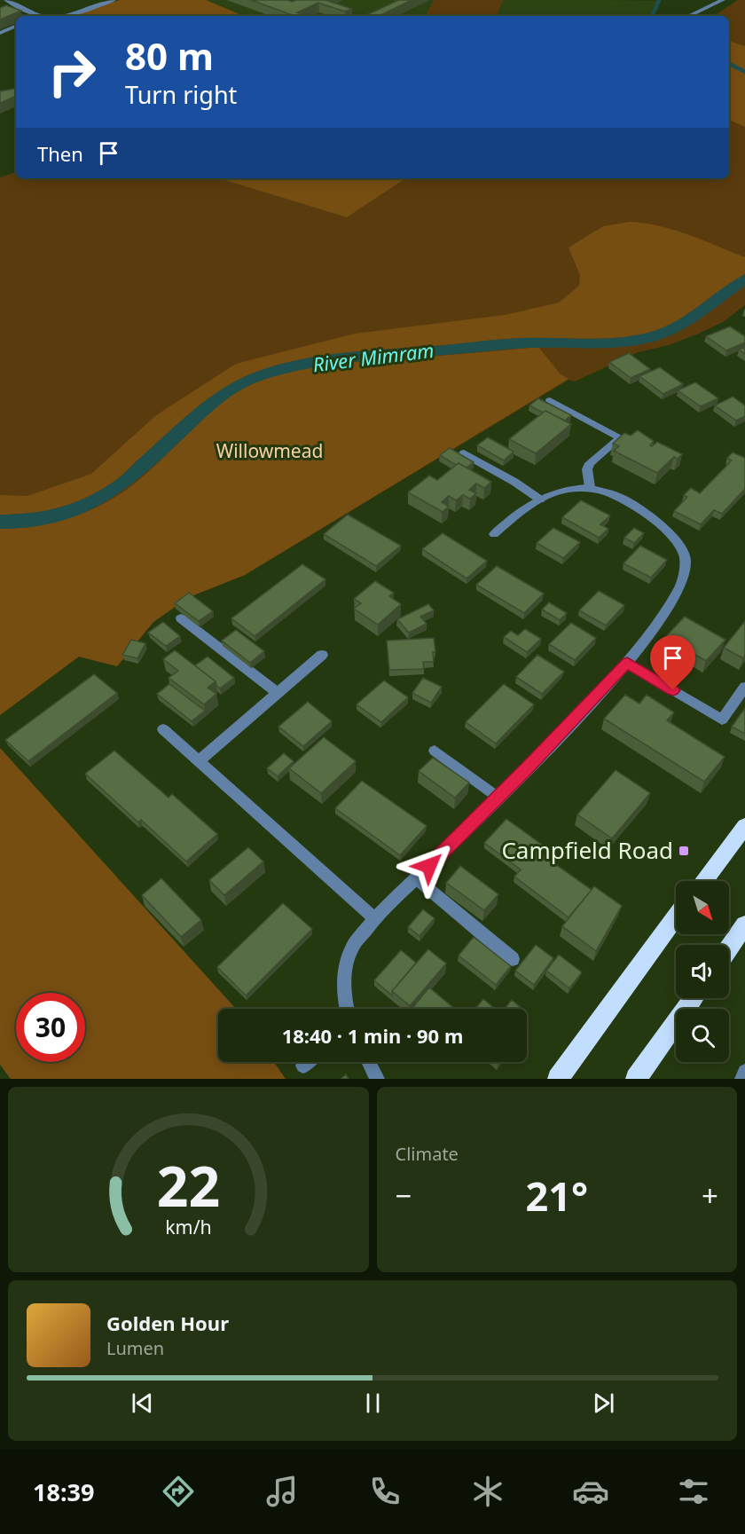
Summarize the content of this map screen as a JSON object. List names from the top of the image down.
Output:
{
  "water": ["River Mimram"],
  "parks": ["Willowmead"],
  "places": {
    "transit": ["Campfield Road"]
  },
  "north": "bottom right",
  "page": {
    "turn": ["80 m", "Turn right"],
    "then": "Then",
    "limit": "30",
    "trip": "18:40 · 1 min · 90 m",
    "tile": "Climate",
    "heat": ["−", "21°", "+"],
    "song": ["Golden Hour", "Lumen"],
    "tabs": "18:39",
    "gauge": ["22", "km/h"]
  }
}
